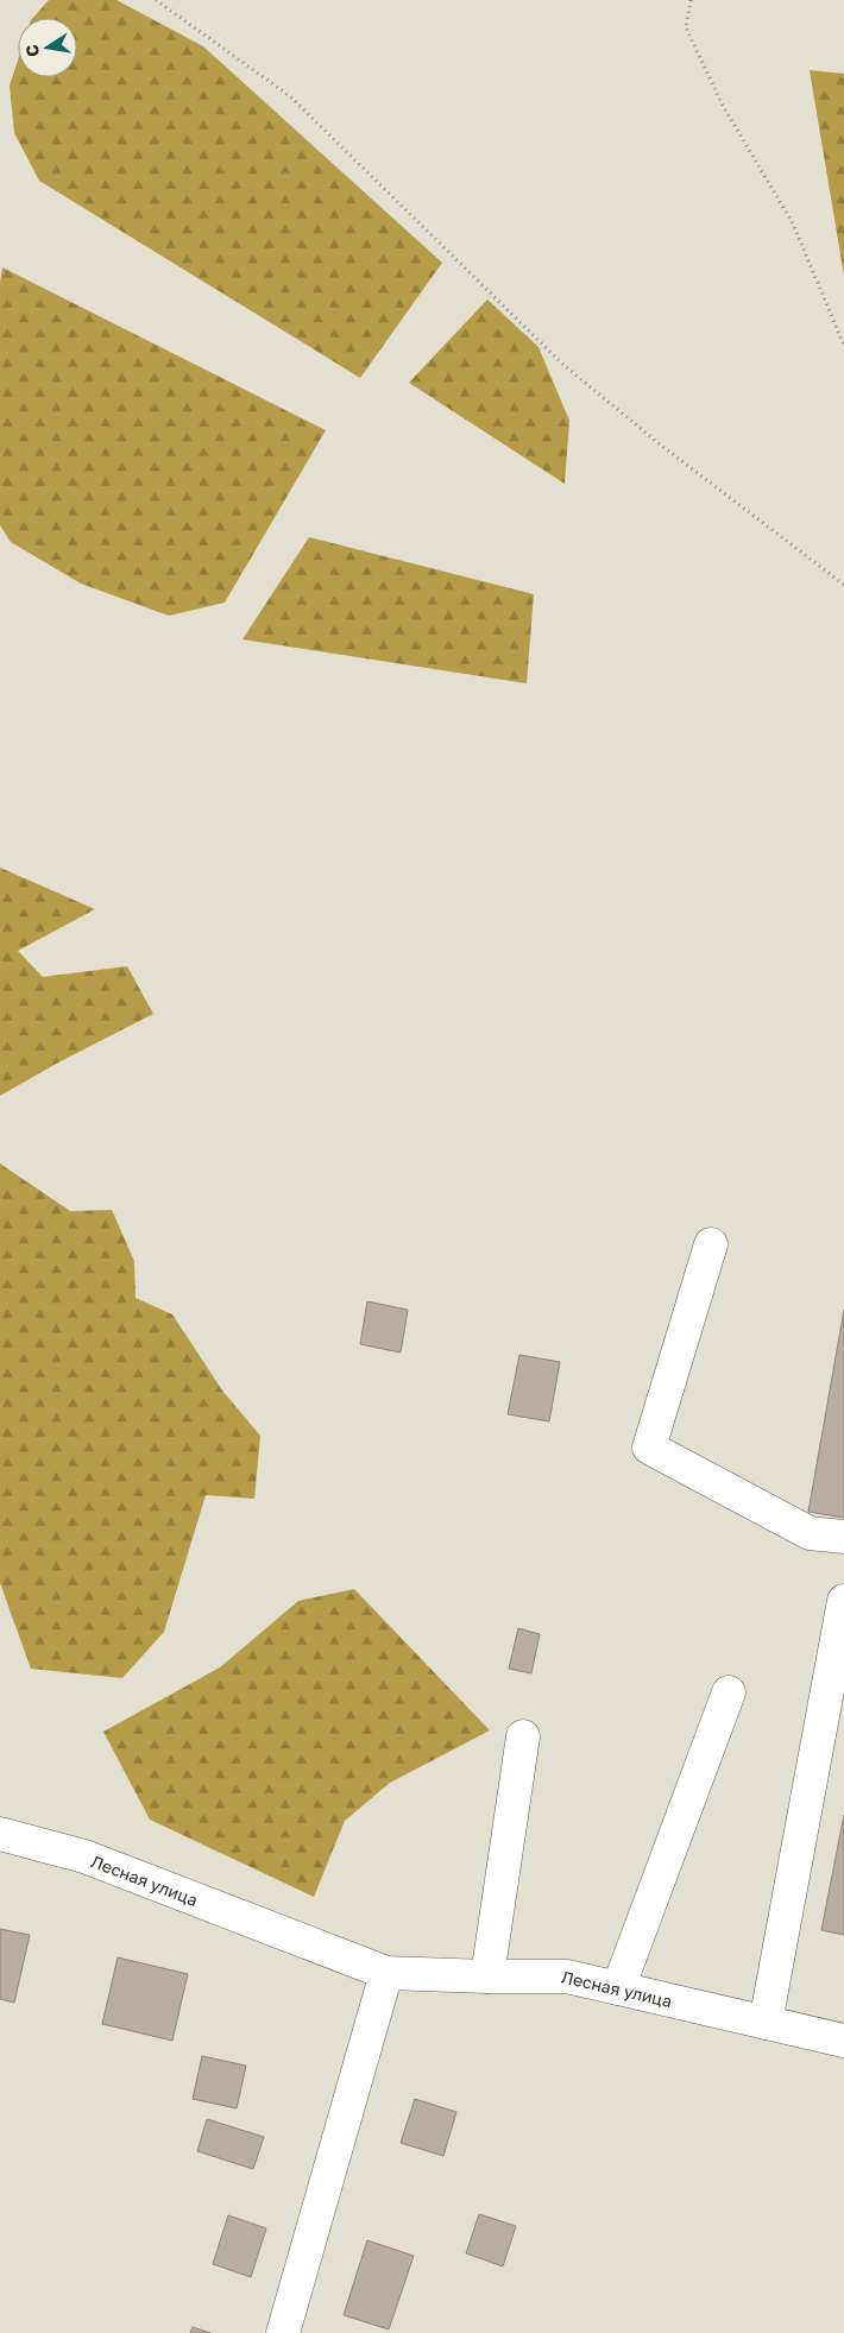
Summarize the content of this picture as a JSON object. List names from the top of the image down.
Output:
{
  "streets": {
    "street": ["Лесная улица"]
  },
  "north": "left"
}
